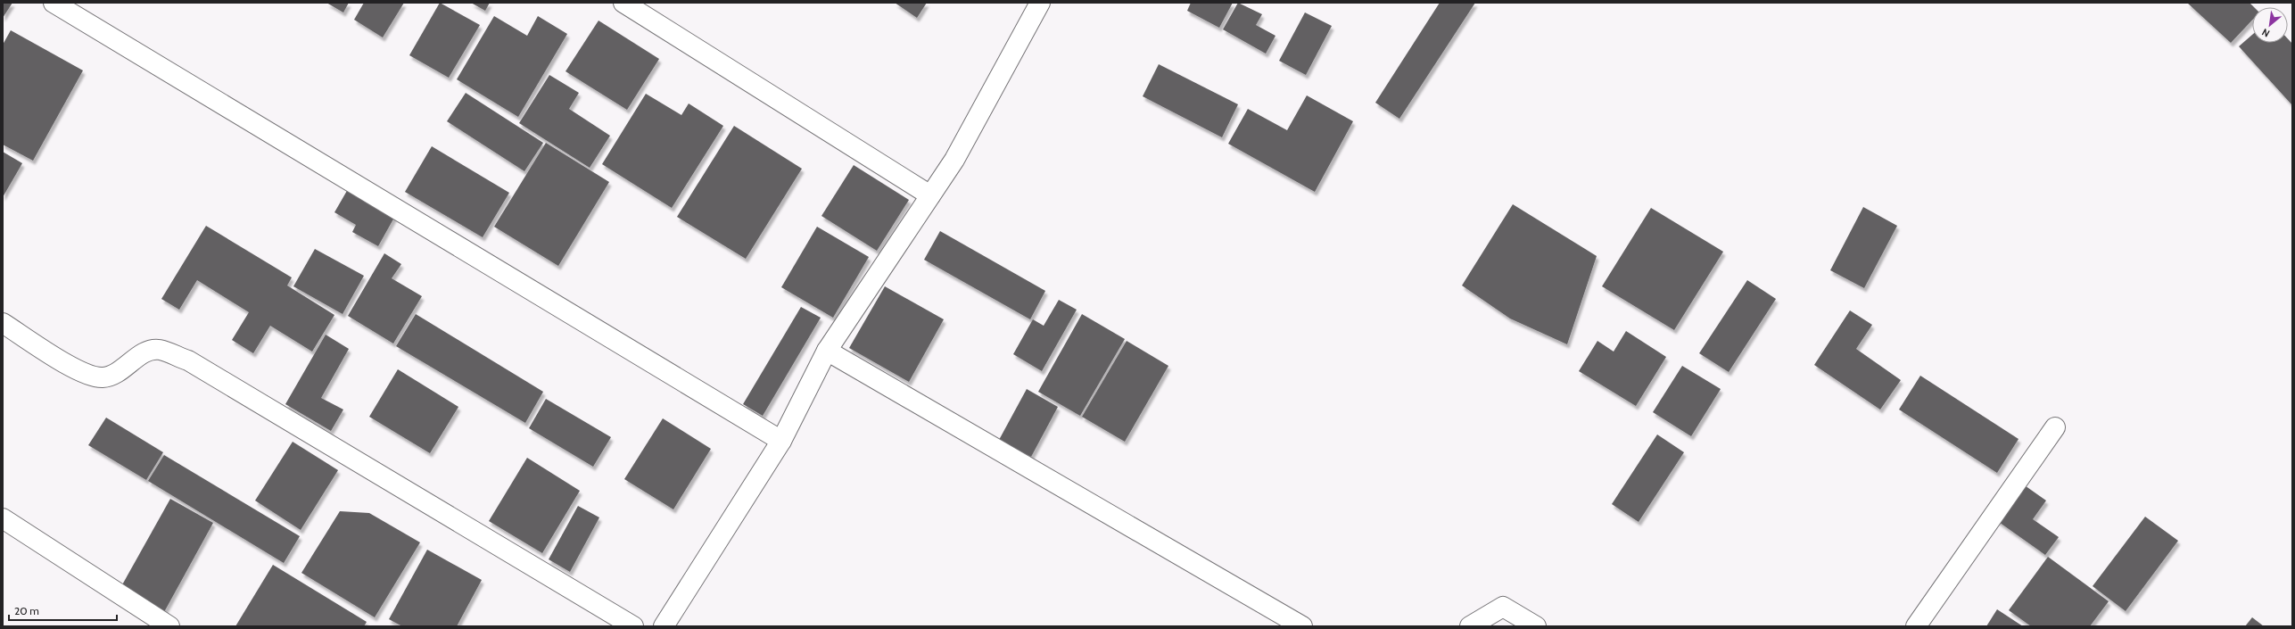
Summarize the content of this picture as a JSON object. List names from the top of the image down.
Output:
{
  "scale_bar": "20 m",
  "north": "bottom left"
}
